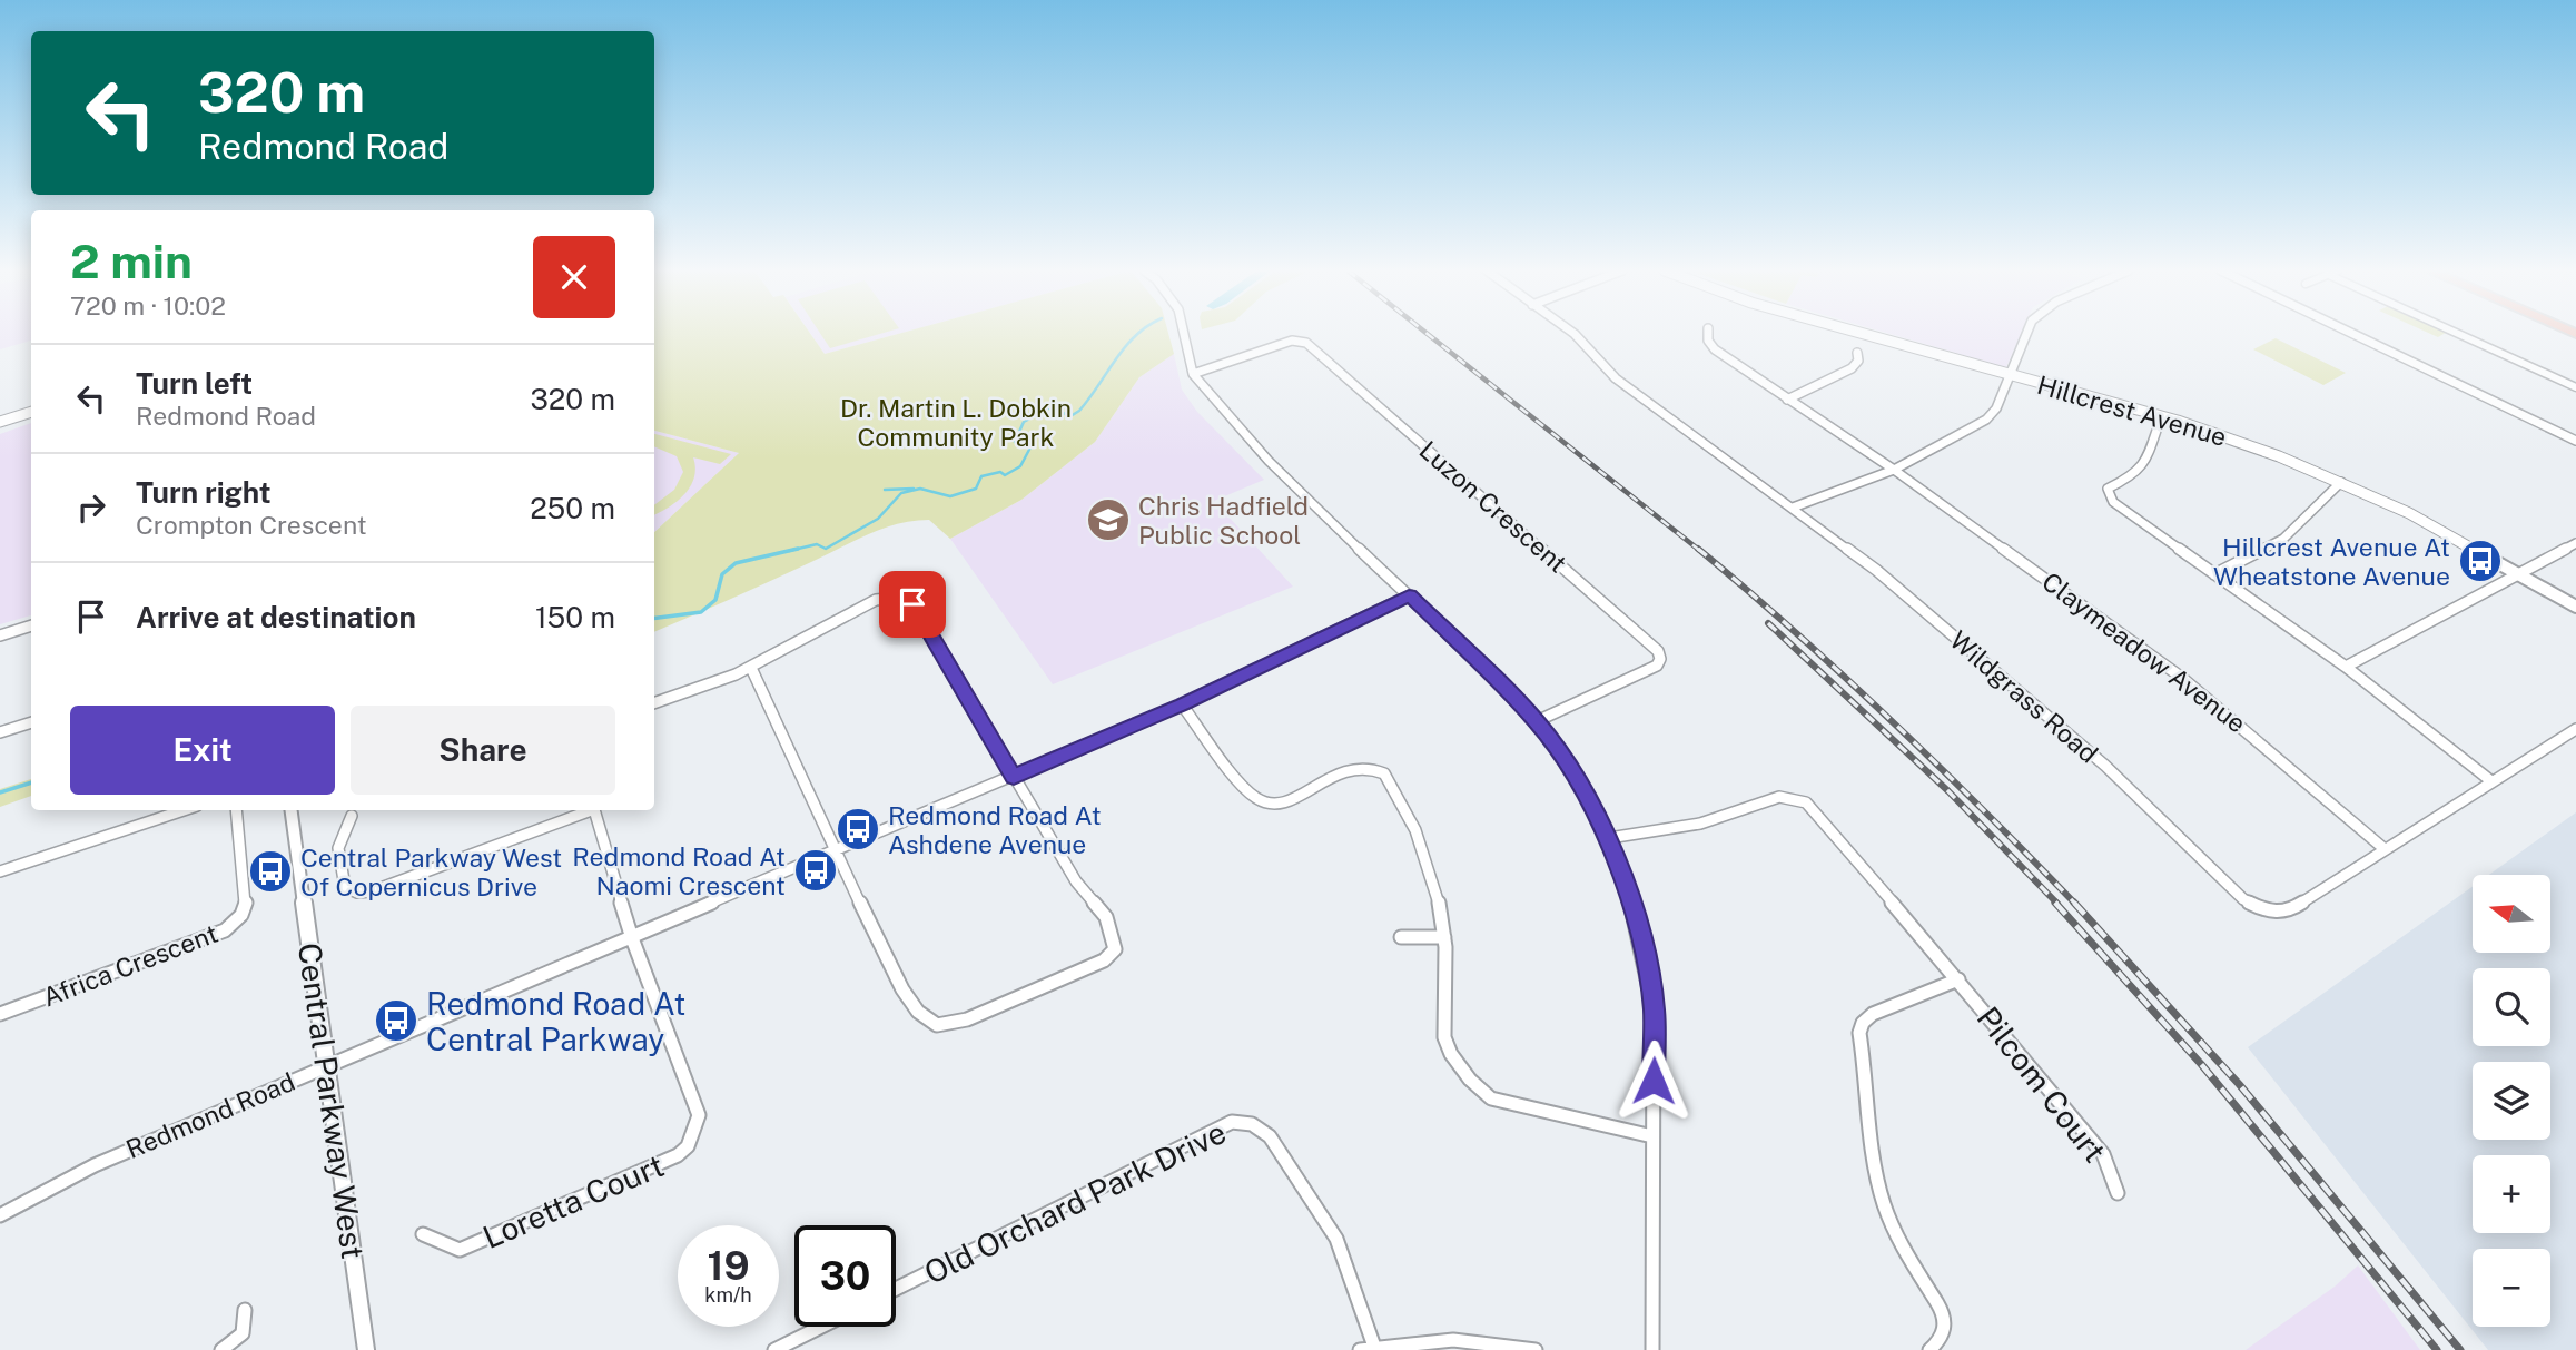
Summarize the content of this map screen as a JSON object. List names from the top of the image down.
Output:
{
  "streets": {
    "street": [
      "Hillcrest Avenue",
      "Luzon Crescent",
      "Claymeadow Avenue",
      "Wildgrass Road",
      "Africa Crescent",
      "Pilcom Court",
      "Central Parkway West",
      "Redmond Road",
      "Loretta Court",
      "Old Orchard Park Drive"
    ]
  },
  "crossings": [
    ["Claymeadow Avenue", "Wildgrass Road"],
    ["Central Parkway West", "Redmond Road"],
    ["Redmond Road", "Loretta Court"]
  ],
  "parks": ["Dr. Martin L. Dobkin Community Park"],
  "places": {
    "school or university": ["Chris Hadfield Public School"],
    "bus stop": [
      "Hillcrest Avenue At Wheatstone Avenue",
      "Redmond Road At Ashdene Avenue",
      "Redmond Road At Naomi Crescent",
      "Central Parkway West Of Copernicus Drive",
      "Redmond Road At Central Parkway"
    ]
  },
  "north": "left",
  "page": {
    "turn": ["320 m", "Redmond Road"],
    "heading": ["2 min", "720 m · 10:02"],
    "list": [
      {
        "name": "Turn left",
        "note": "Redmond Road",
        "value": "320 m"
      },
      {
        "name": "Turn right",
        "note": "Crompton Crescent",
        "value": "250 m"
      },
      {
        "name": "Arrive at destination",
        "value": "150 m"
      }
    ],
    "buttons": ["Exit", "Share"],
    "map_buttons": ["+", "−"],
    "speed": "19 km/h",
    "limit": "30"
  }
}
